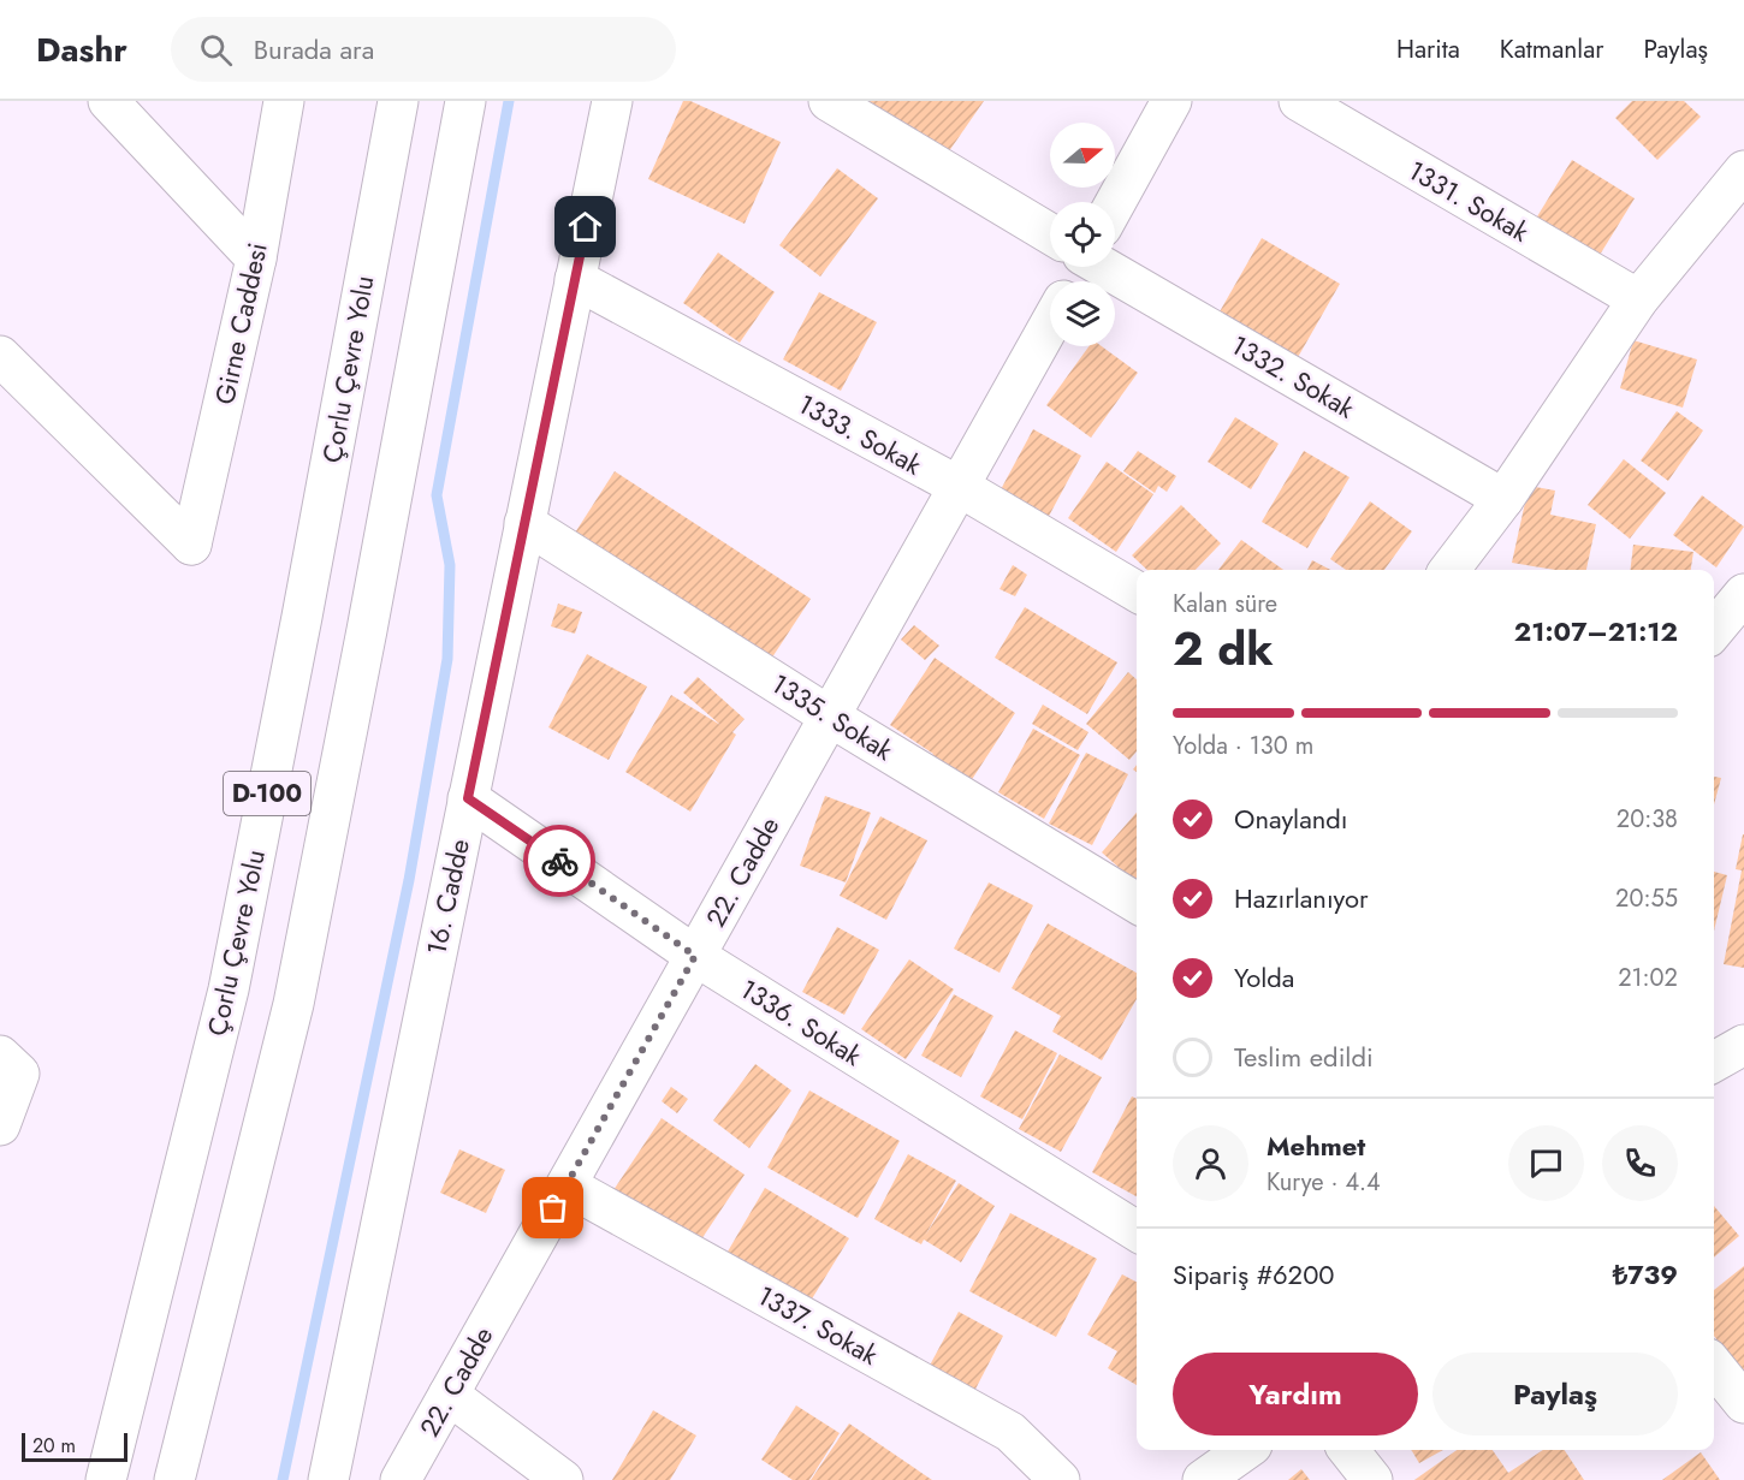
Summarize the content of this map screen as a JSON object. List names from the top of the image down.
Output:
{
  "streets": {
    "main road": [
      "1331. Sokak",
      "Girne Caddesi",
      "Çorlu Çevre Yolu",
      "1332. Sokak",
      "1333. Sokak",
      "1335. Sokak",
      "D-100",
      "22. Cadde",
      "16. Cadde",
      "1336. Sokak",
      "1337. Sokak"
    ]
  },
  "crossings": [
    ["1333. Sokak", "22. Cadde"],
    ["1333. Sokak", "16. Cadde"],
    ["1335. Sokak", "22. Cadde"],
    ["1335. Sokak", "16. Cadde"],
    ["22. Cadde", "1336. Sokak"],
    ["22. Cadde", "1337. Sokak"],
    ["16. Cadde", "1336. Sokak"]
  ],
  "scale_bar": "20 m",
  "north": "right",
  "page": {
    "header": "Dashr",
    "search": "Burada ara",
    "nav": ["Harita", "Katmanlar", "Paylaş"],
    "heading": ["2 dk", "Kalan süre", "21:07–21:12"],
    "panel": [
      "Mehmet",
      "Kurye · 4.4",
      "Sipariş #6200",
      "₺739"
    ],
    "bar": "Yolda · 130 m",
    "list": [
      ["Onaylandı", "20:38"],
      ["Hazırlanıyor", "20:55"],
      ["Yolda", "21:02"],
      "Teslim edildi"
    ],
    "buttons": ["Yardım", "Paylaş"],
    "scale": "20 m"
  }
}
